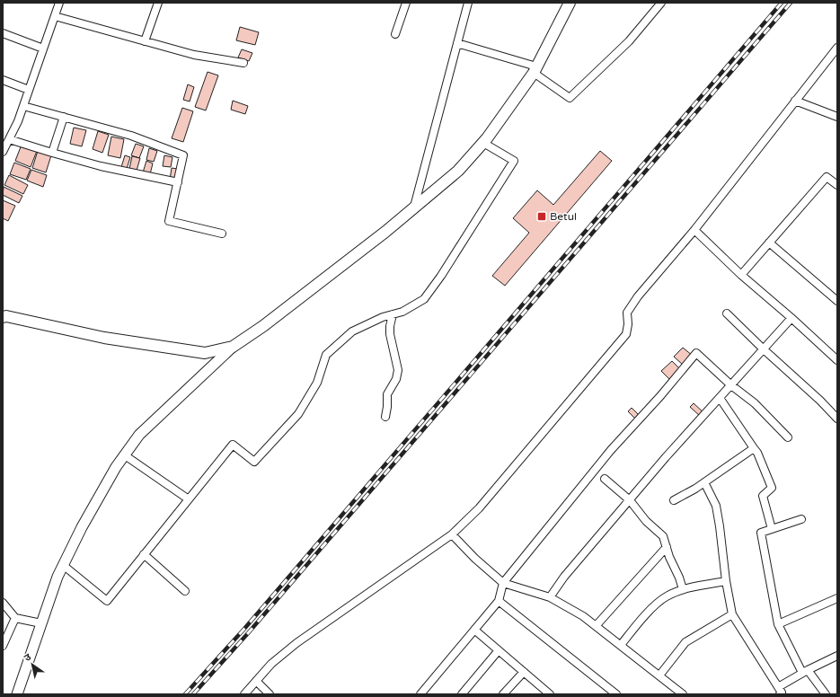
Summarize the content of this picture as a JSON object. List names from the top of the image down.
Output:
{
  "places": {
    "transit": ["Betul"]
  },
  "north": "top left"
}
